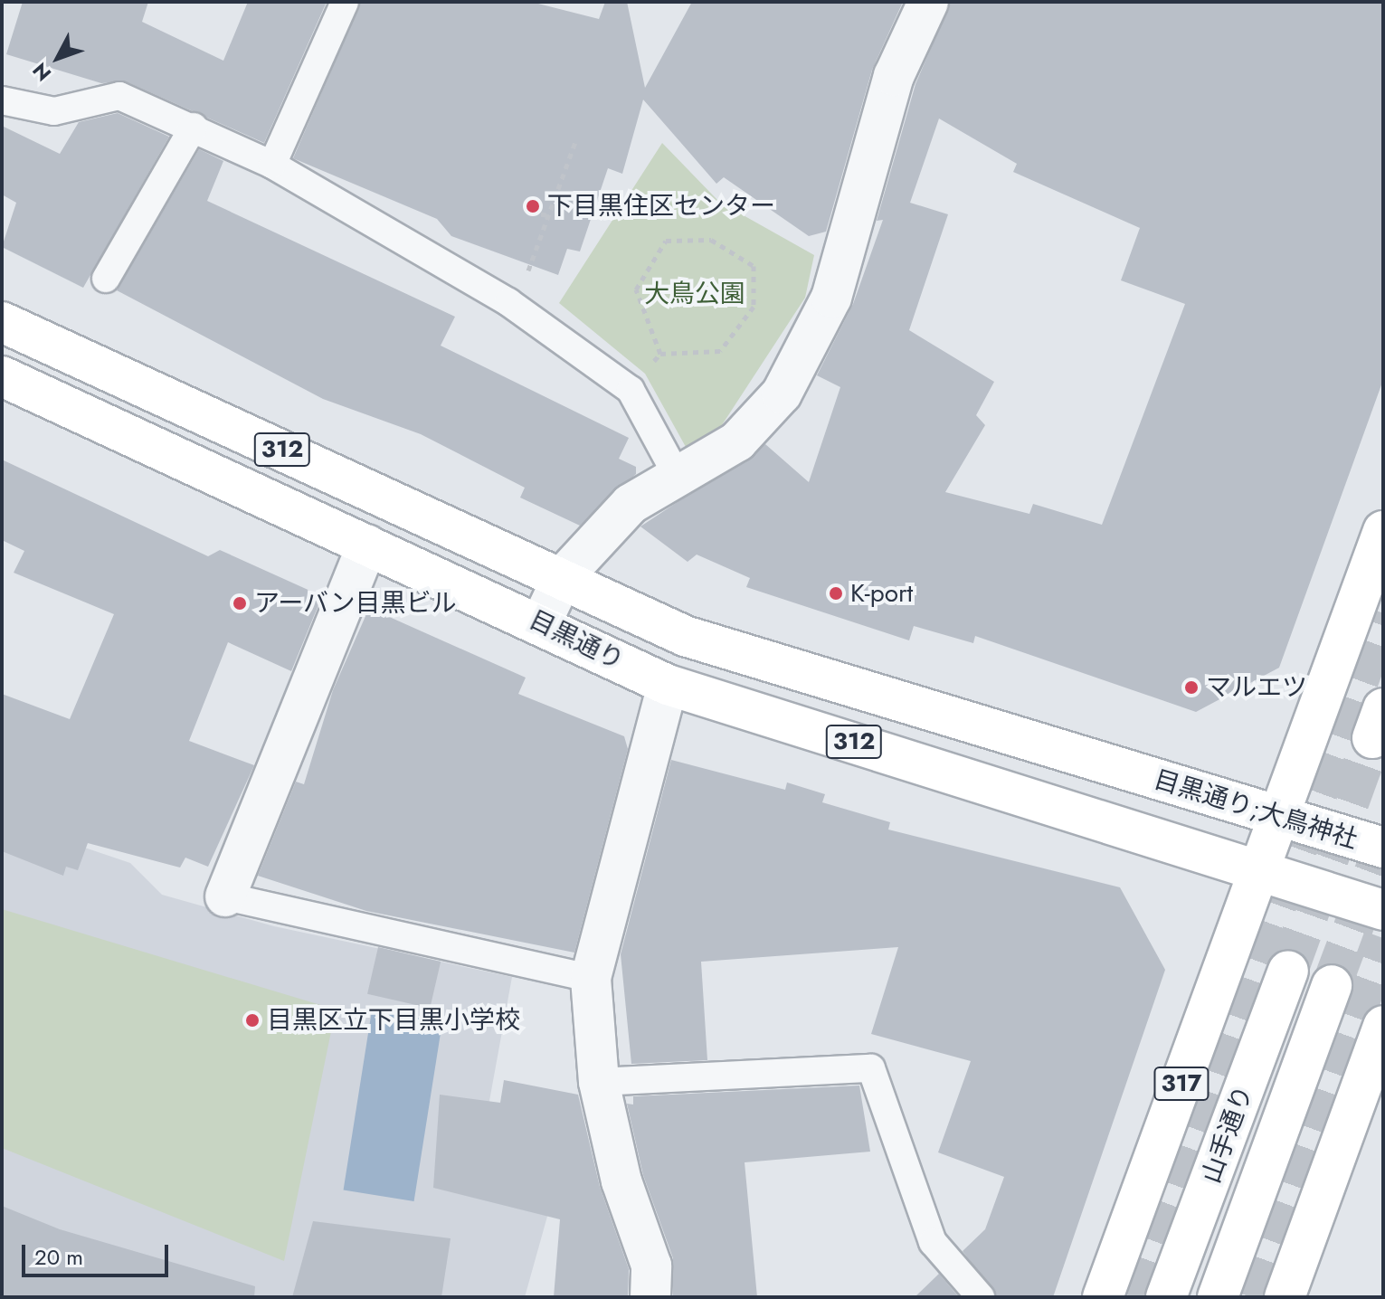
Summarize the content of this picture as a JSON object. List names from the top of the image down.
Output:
{
  "streets": {
    "main road": [
      "312",
      "目黒通り",
      "目黒通り;大鳥神社",
      "317",
      "山手通り"
    ]
  },
  "crossings": [
    ["312", "目黒通り"],
    ["312", "317"],
    ["目黒通り", "目黒通り;大鳥神社"],
    ["目黒通り", "317"],
    ["目黒通り;大鳥神社", "317"]
  ],
  "parks": ["大鳥公園"],
  "places": [
    "下目黒住区センター",
    "K-port",
    "アーバン目黒ビル",
    "マルエツ",
    "目黒区立下目黒小学校"
  ],
  "scale_bar": "20 m",
  "north": "bottom left"
}
